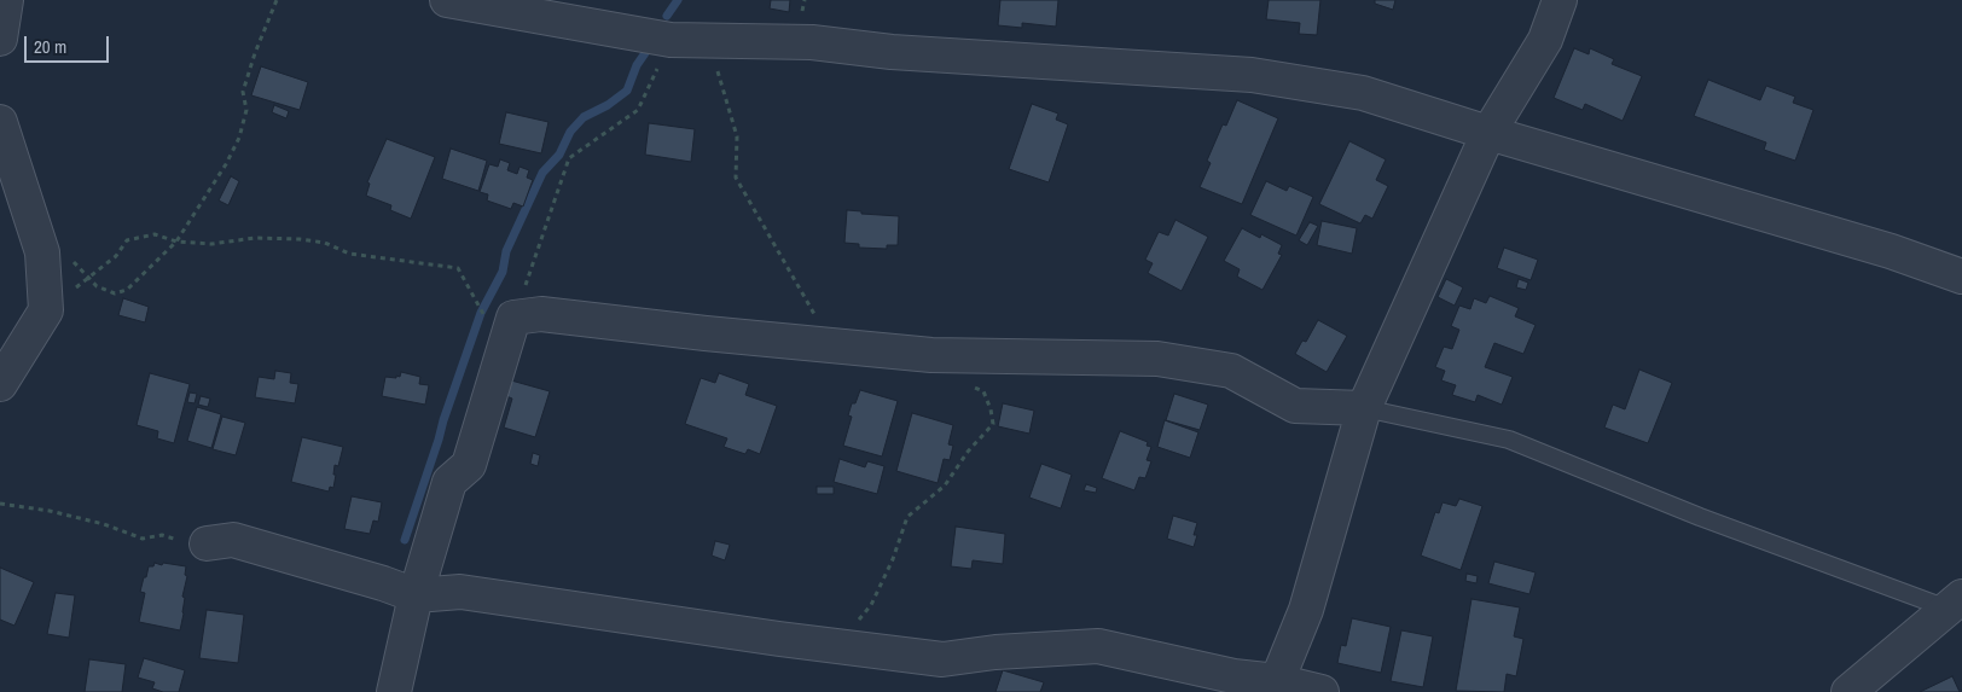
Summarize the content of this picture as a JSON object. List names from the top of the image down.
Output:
{
  "scale_bar": "20 m"
}
